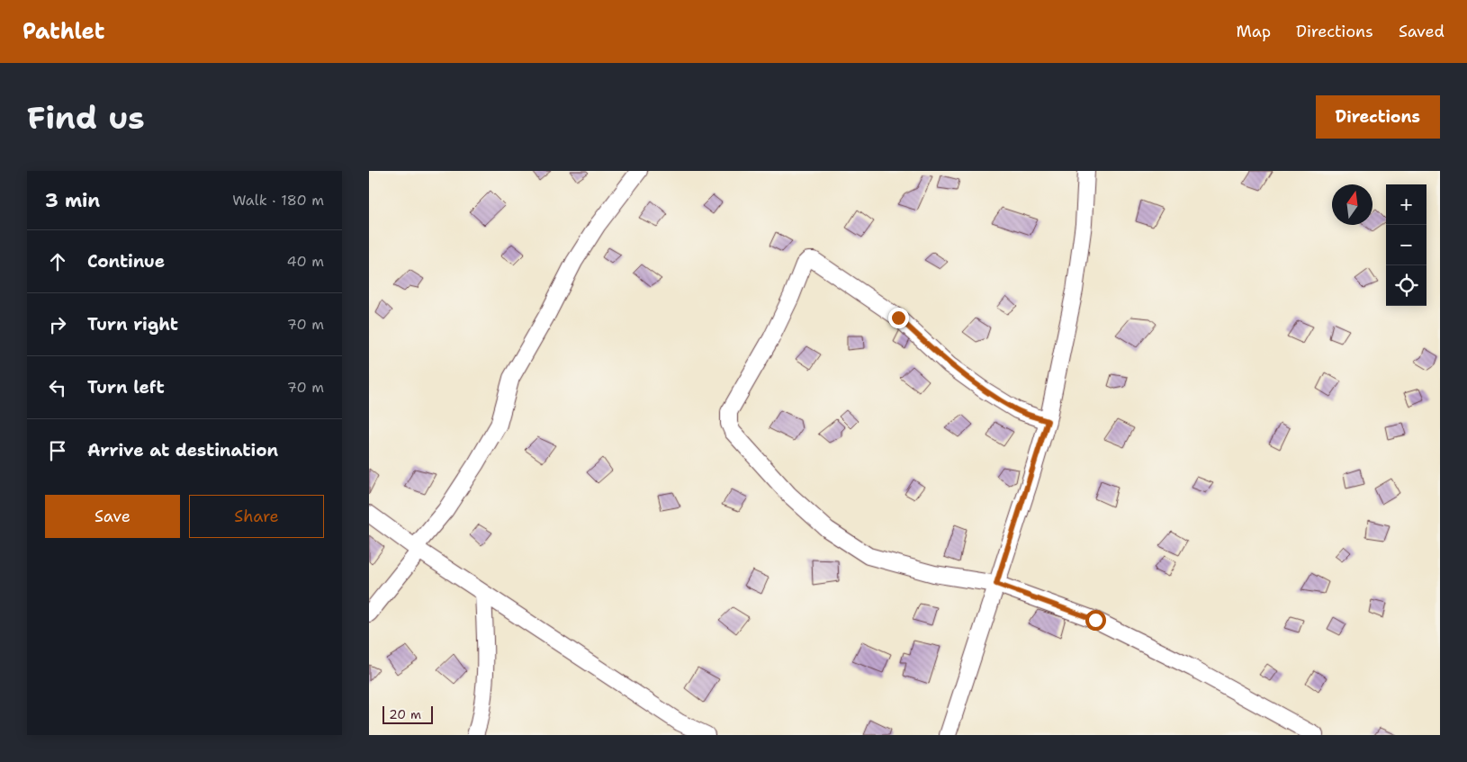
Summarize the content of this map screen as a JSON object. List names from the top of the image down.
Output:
{
  "scale_bar": "20 m",
  "north": "top",
  "page": {
    "header": "Pathlet",
    "nav": ["Map", "Directions", "Saved"],
    "buttons": [
      "Directions",
      ["Save", "Share"]
    ],
    "title": "Find us",
    "heading": ["3 min", "Walk · 180 m"],
    "map_buttons": ["+", "−"],
    "list": [
      ["Continue", "40 m"],
      ["Turn right", "70 m"],
      ["Turn left", "70 m"],
      "Arrive at destination"
    ],
    "scale": "20 m"
  }
}
